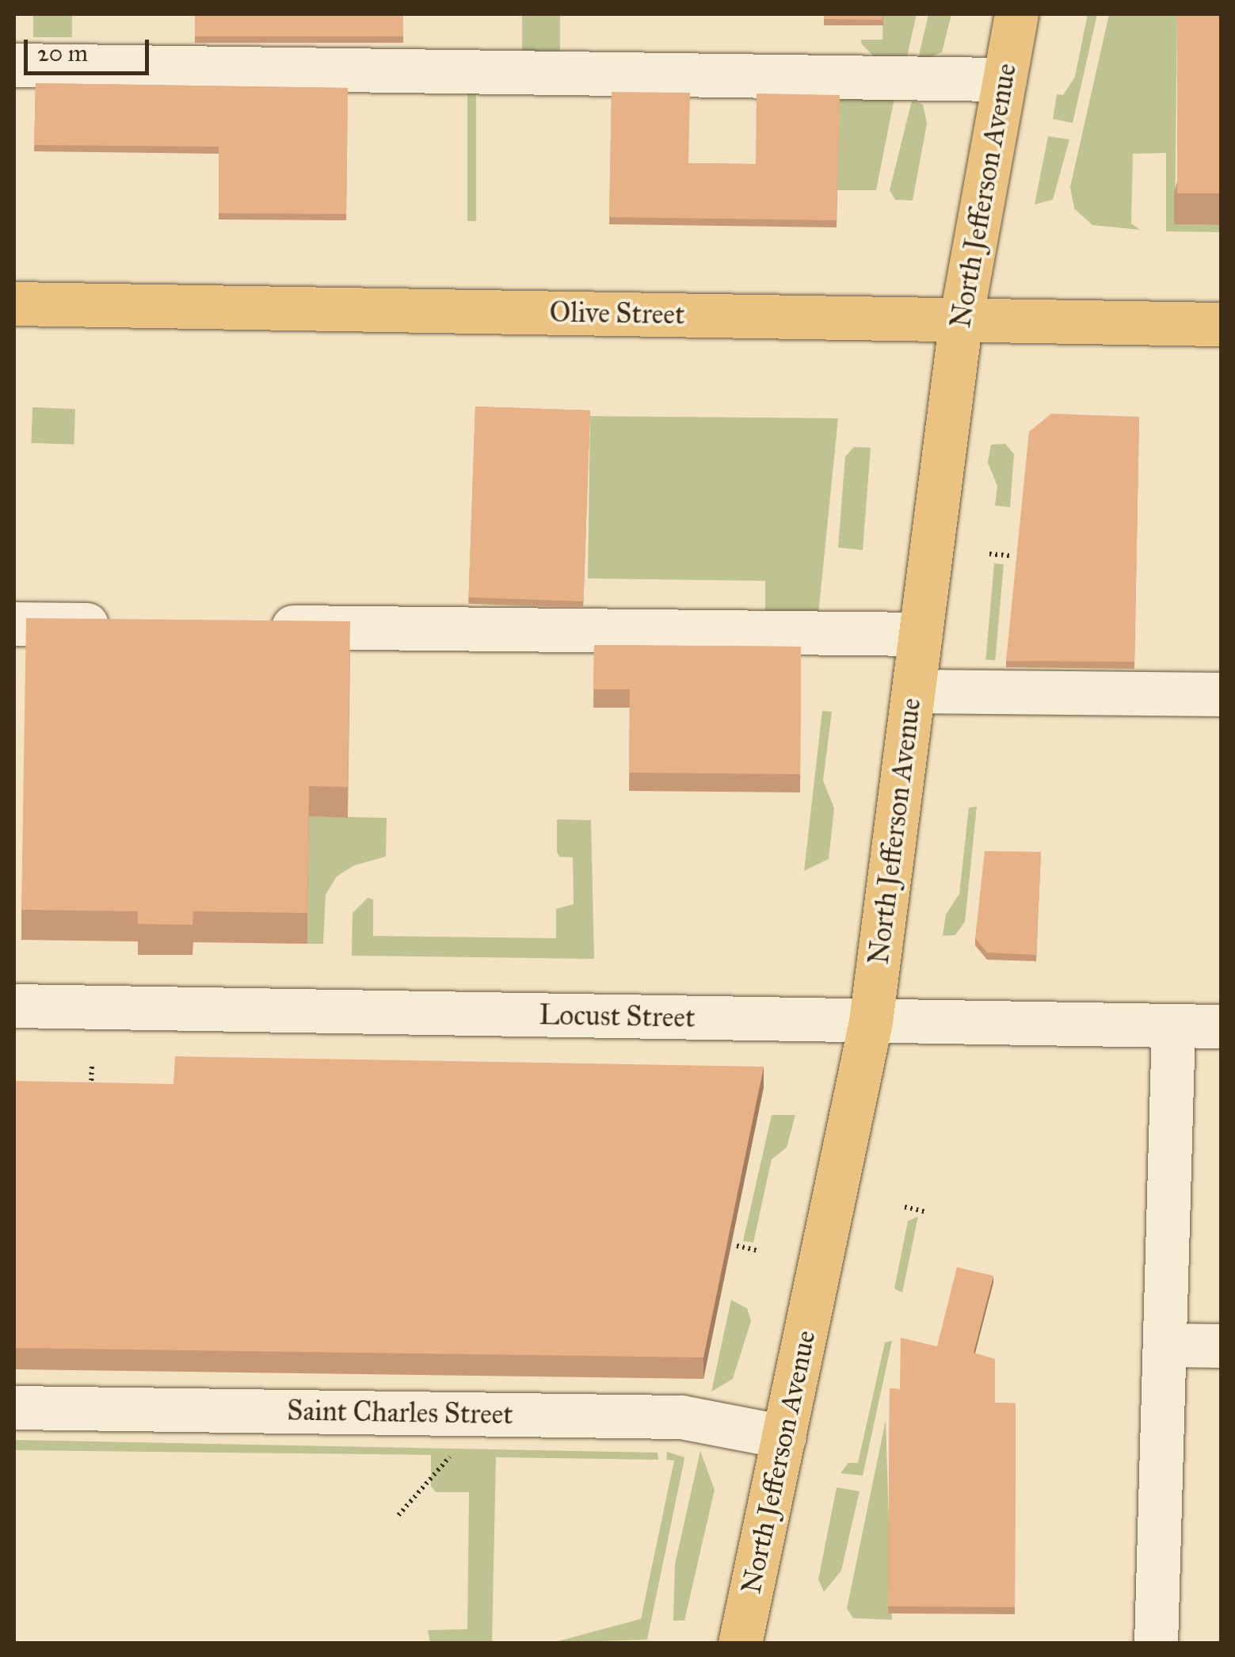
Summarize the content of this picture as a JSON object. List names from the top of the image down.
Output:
{
  "streets": {
    "main road": ["North Jefferson Avenue", "Olive Street"],
    "street": ["Locust Street", "Saint Charles Street"]
  },
  "crossings": [
    ["North Jefferson Avenue", "Olive Street"],
    ["North Jefferson Avenue", "Locust Street"],
    ["North Jefferson Avenue", "Saint Charles Street"]
  ],
  "scale_bar": "20 m"
}
